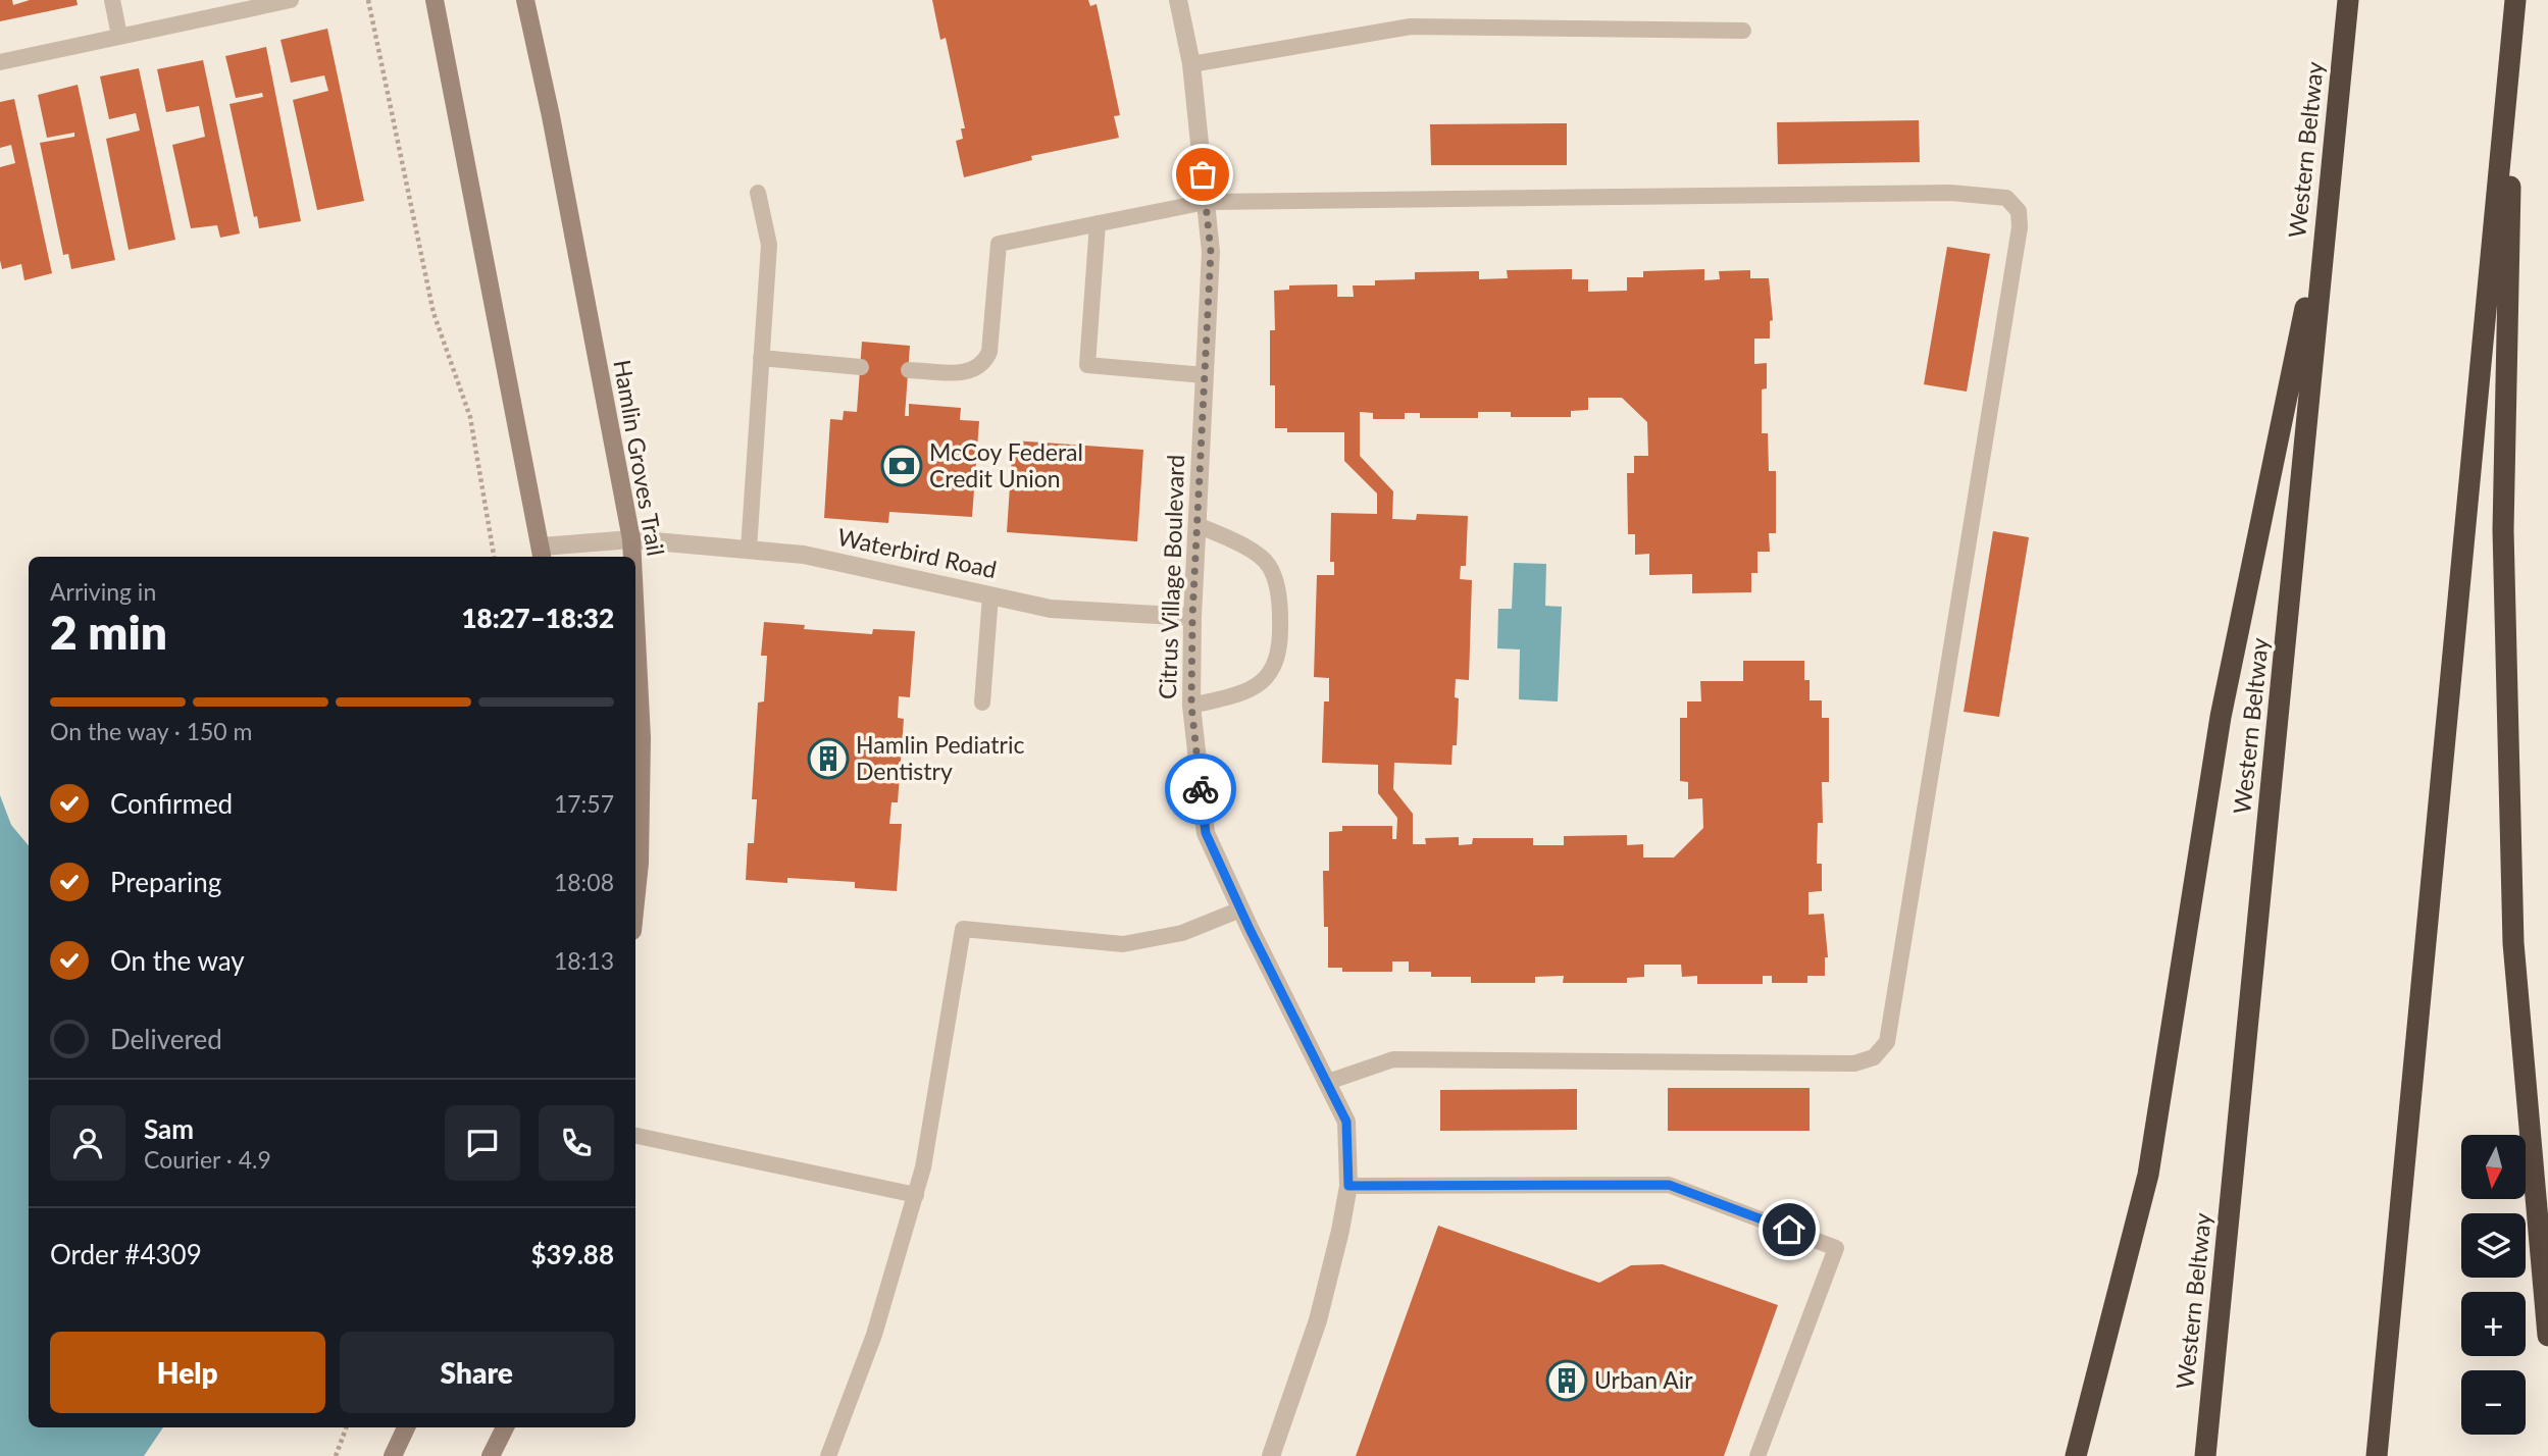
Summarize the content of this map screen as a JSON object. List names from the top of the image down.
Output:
{
  "streets": {
    "highway": ["Western Beltway"],
    "main road": ["Hamlin Groves Trail"],
    "street": ["Waterbird Road", "Citrus Village Boulevard"]
  },
  "crossings": [
    ["Hamlin Groves Trail", "Waterbird Road"],
    ["Waterbird Road", "Citrus Village Boulevard"]
  ],
  "places": {
    "bank": ["McCoy Federal Credit Union"],
    "building": ["Hamlin Pediatric Dentistry", "Urban Air"]
  },
  "north": "bottom",
  "page": {
    "heading": ["2 min", "Arriving in", "18:27–18:32"],
    "panel": [
      "Sam",
      "Courier · 4.9",
      "Order #4309",
      "$39.88"
    ],
    "bar": "On the way · 150 m",
    "list": [
      ["Confirmed", "17:57"],
      ["Preparing", "18:08"],
      ["On the way", "18:13"],
      "Delivered"
    ],
    "map_buttons": ["+", "−"],
    "buttons": ["Help", "Share"]
  }
}
